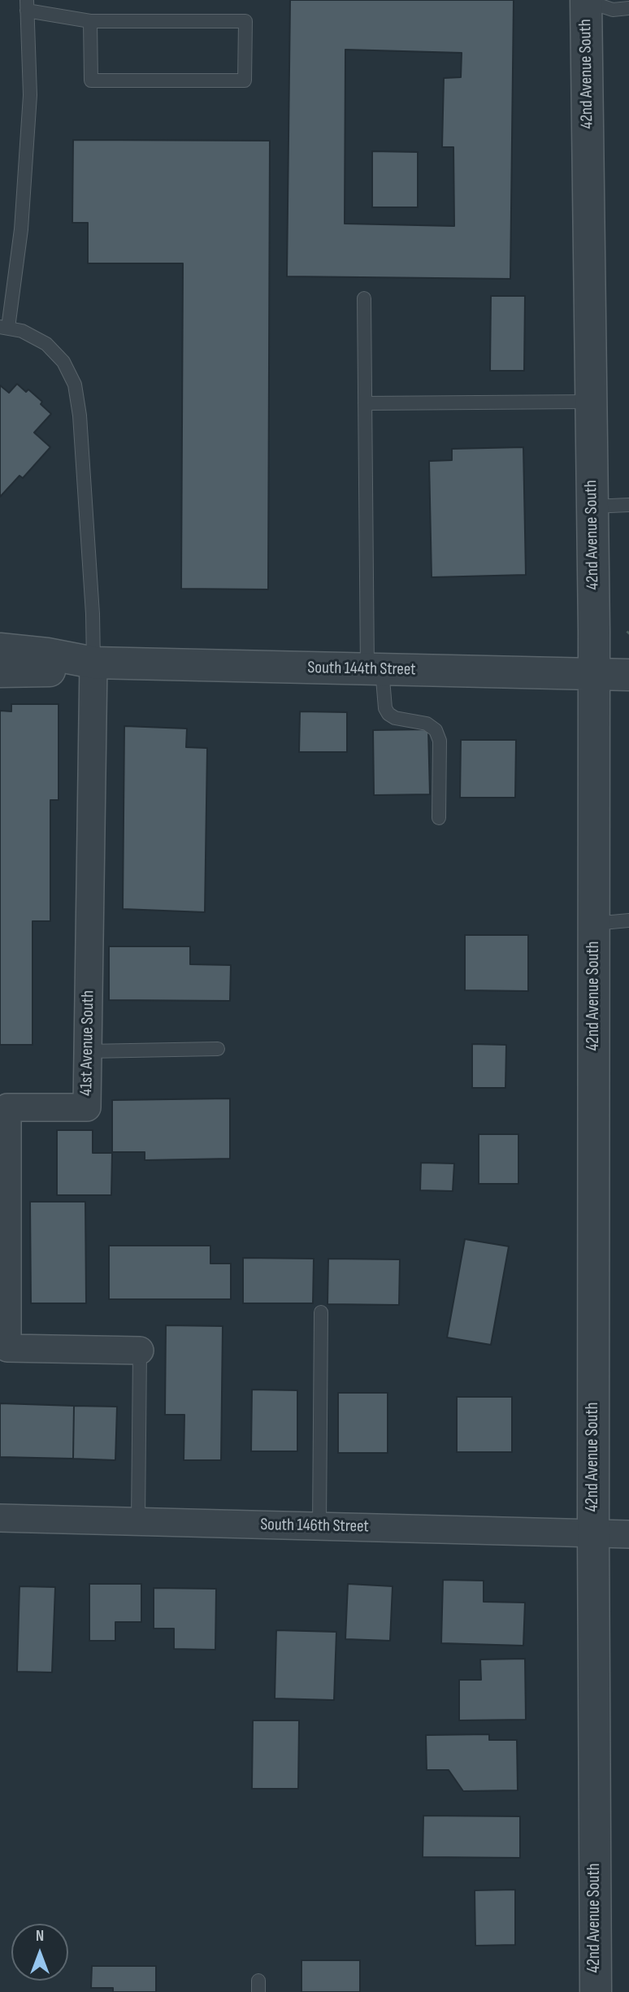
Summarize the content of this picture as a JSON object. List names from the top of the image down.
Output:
{
  "streets": {
    "street": [
      "42nd Avenue South",
      "South 144th Street",
      "41st Avenue South",
      "South 146th Street"
    ]
  },
  "crossings": [
    ["42nd Avenue South", "South 144th Street"],
    ["42nd Avenue South", "South 146th Street"],
    ["South 144th Street", "41st Avenue South"]
  ],
  "north": "top"
}
